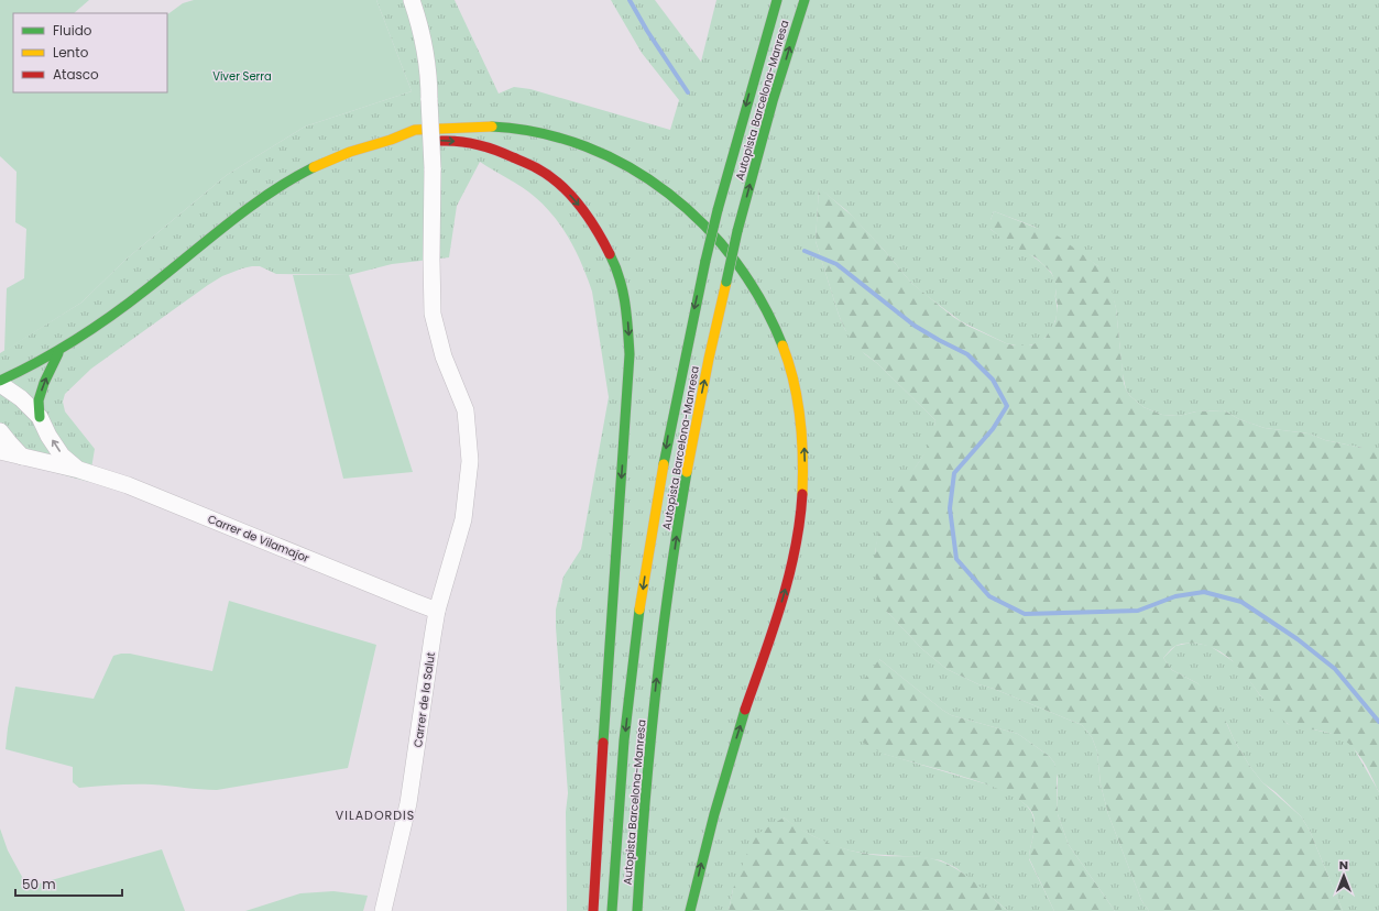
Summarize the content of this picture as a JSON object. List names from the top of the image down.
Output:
{
  "streets": {
    "highway": ["Autopista Barcelona-Manresa"],
    "street": ["Carrer de Vilamajor", "Carrer de la Salut"]
  },
  "crossings": [
    ["Carrer de Vilamajor", "Carrer de la Salut"]
  ],
  "districts": ["VILADORDIS"],
  "parks": ["Viver Serra"],
  "legend": ["Fluido", "Lento", "Atasco"],
  "scale_bar": "50 m",
  "north": "top"
}
